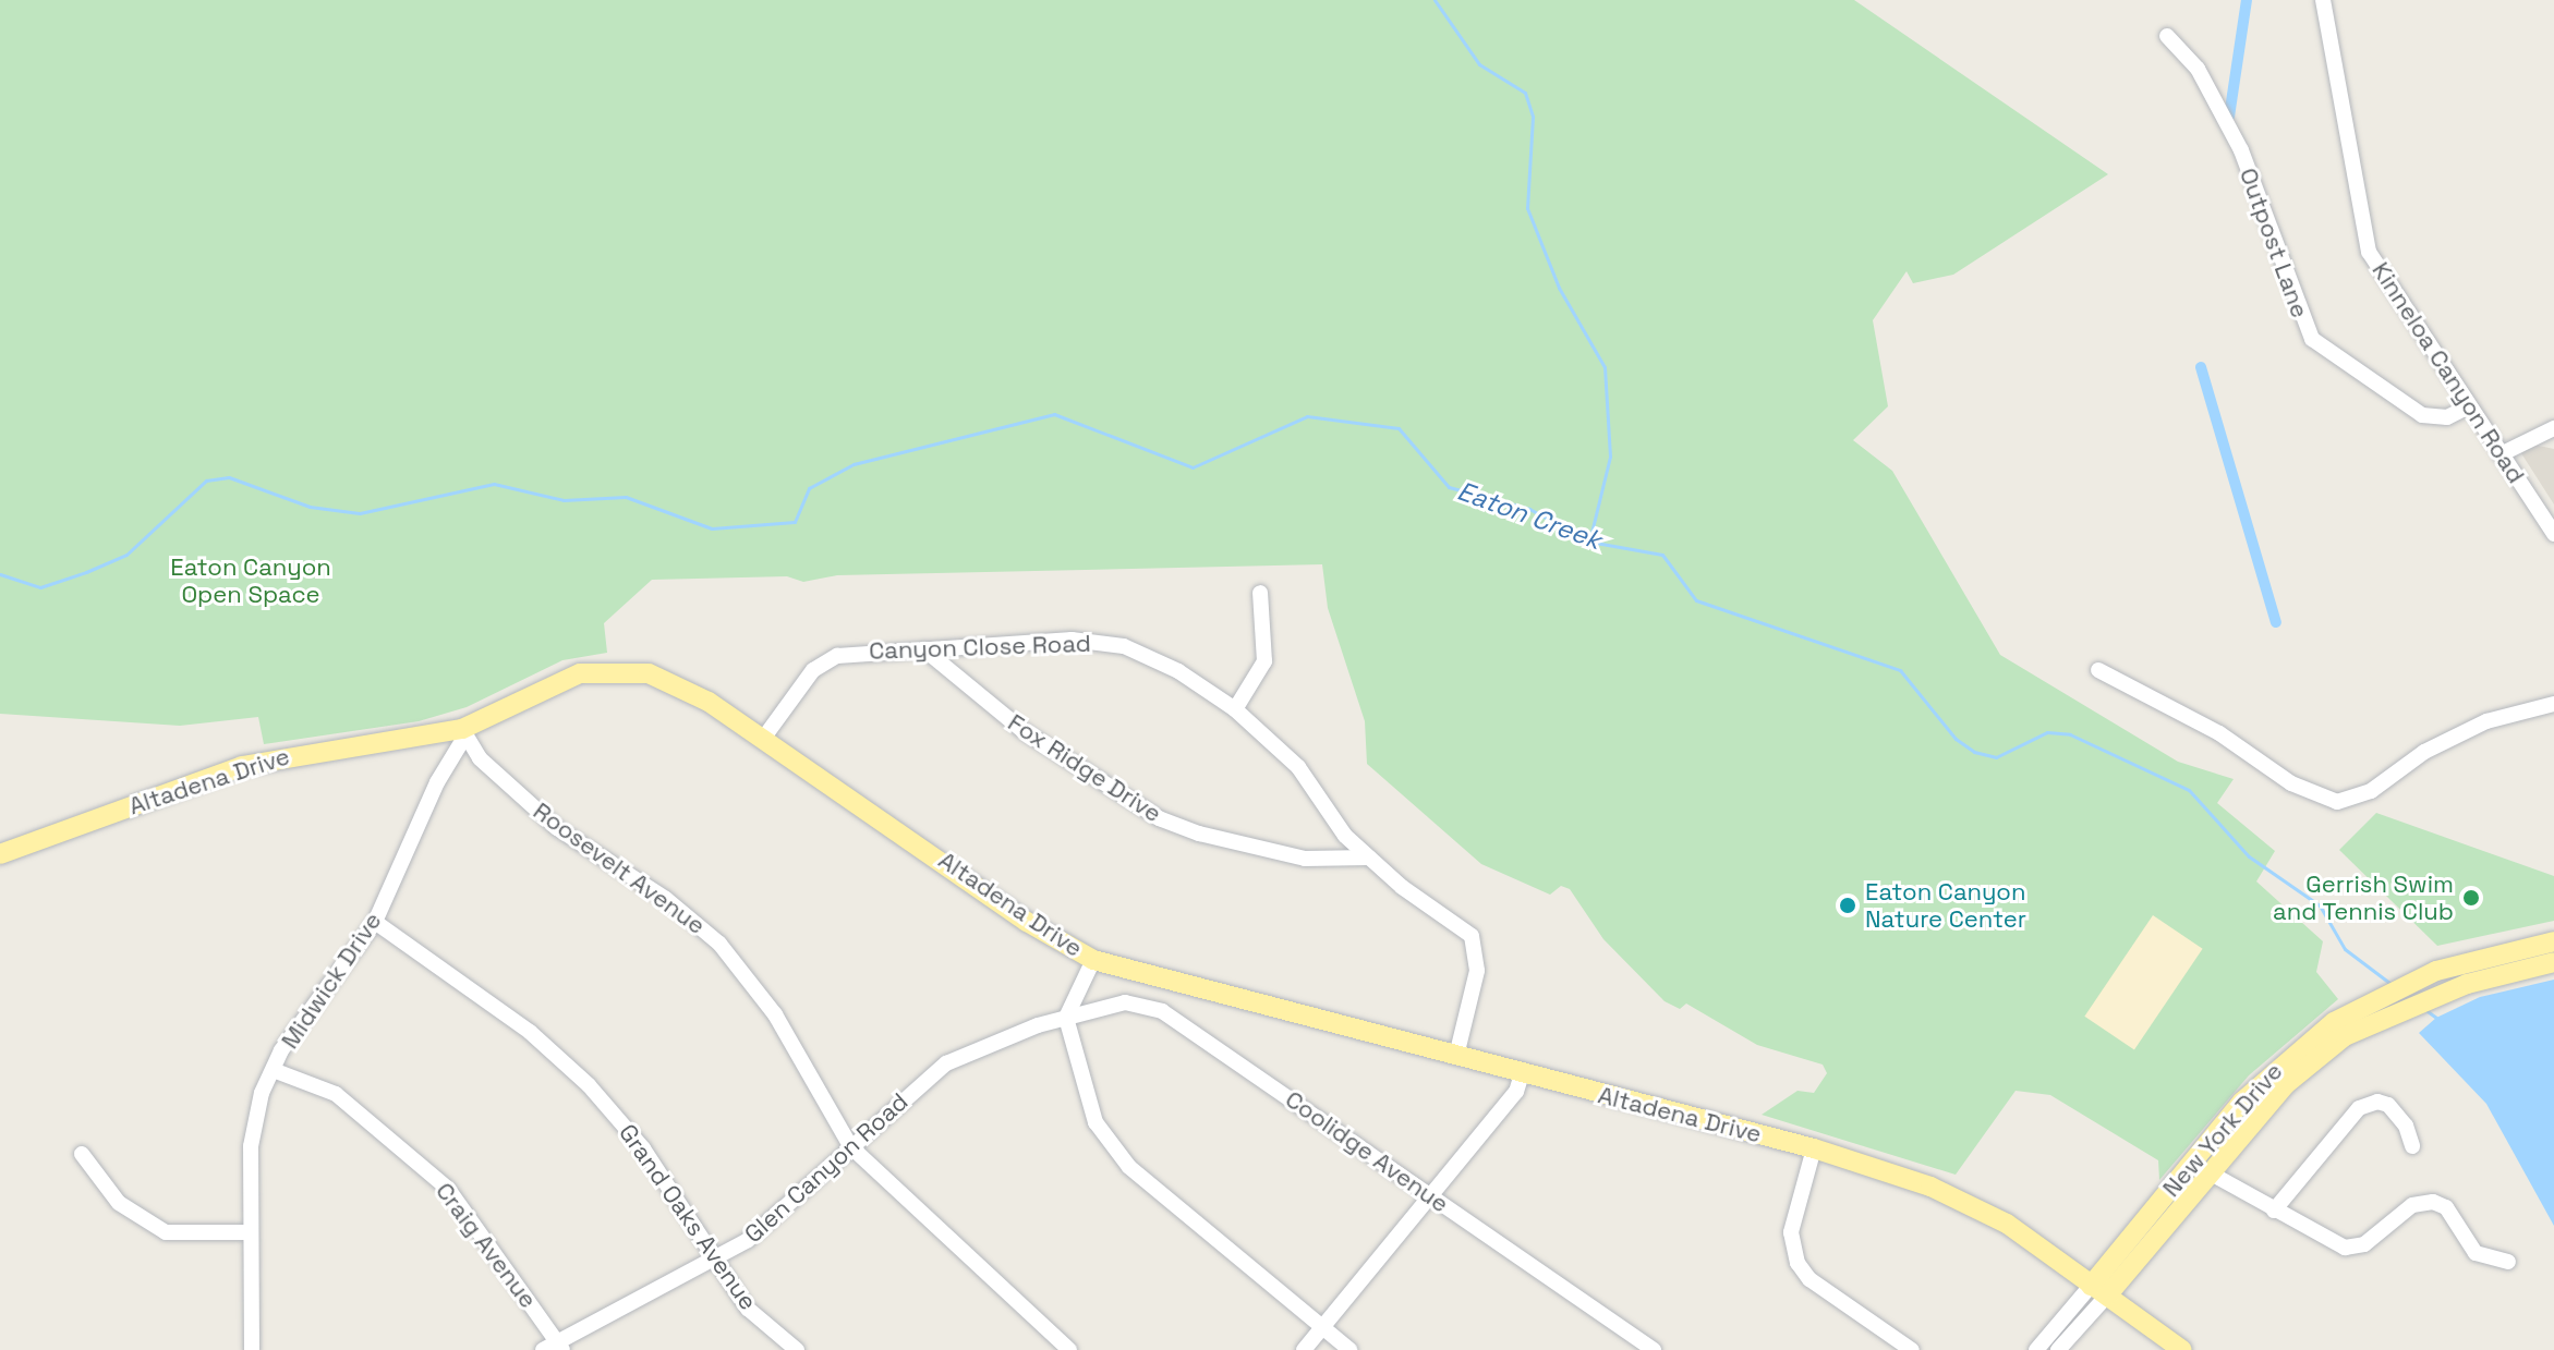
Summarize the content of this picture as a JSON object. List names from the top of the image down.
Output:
{
  "streets": {
    "main road": ["Altadena Drive", "New York Drive"],
    "street": [
      "Outpost Lane",
      "Kinneloa Canyon Road",
      "Canyon Close Road",
      "Fox Ridge Drive",
      "Roosevelt Avenue",
      "Midwick Drive",
      "Coolidge Avenue",
      "Glen Canyon Road",
      "Grand Oaks Avenue",
      "Craig Avenue"
    ]
  },
  "crossings": [
    ["Outpost Lane", "Kinneloa Canyon Road"],
    ["Canyon Close Road", "Fox Ridge Drive"],
    ["Canyon Close Road", "Altadena Drive"],
    ["Altadena Drive", "Roosevelt Avenue"],
    ["Altadena Drive", "Midwick Drive"],
    ["Altadena Drive", "New York Drive"],
    ["Roosevelt Avenue", "Midwick Drive"],
    ["Roosevelt Avenue", "Glen Canyon Road"],
    ["Midwick Drive", "Grand Oaks Avenue"],
    ["Midwick Drive", "Craig Avenue"],
    ["Coolidge Avenue", "Glen Canyon Road"],
    ["Glen Canyon Road", "Grand Oaks Avenue"],
    ["Glen Canyon Road", "Craig Avenue"]
  ],
  "water": ["Eaton Creek"],
  "parks": ["Eaton Canyon Open Space"],
  "places": ["Gerrish Swim and Tennis Club", "Eaton Canyon Nature Center"]
}
